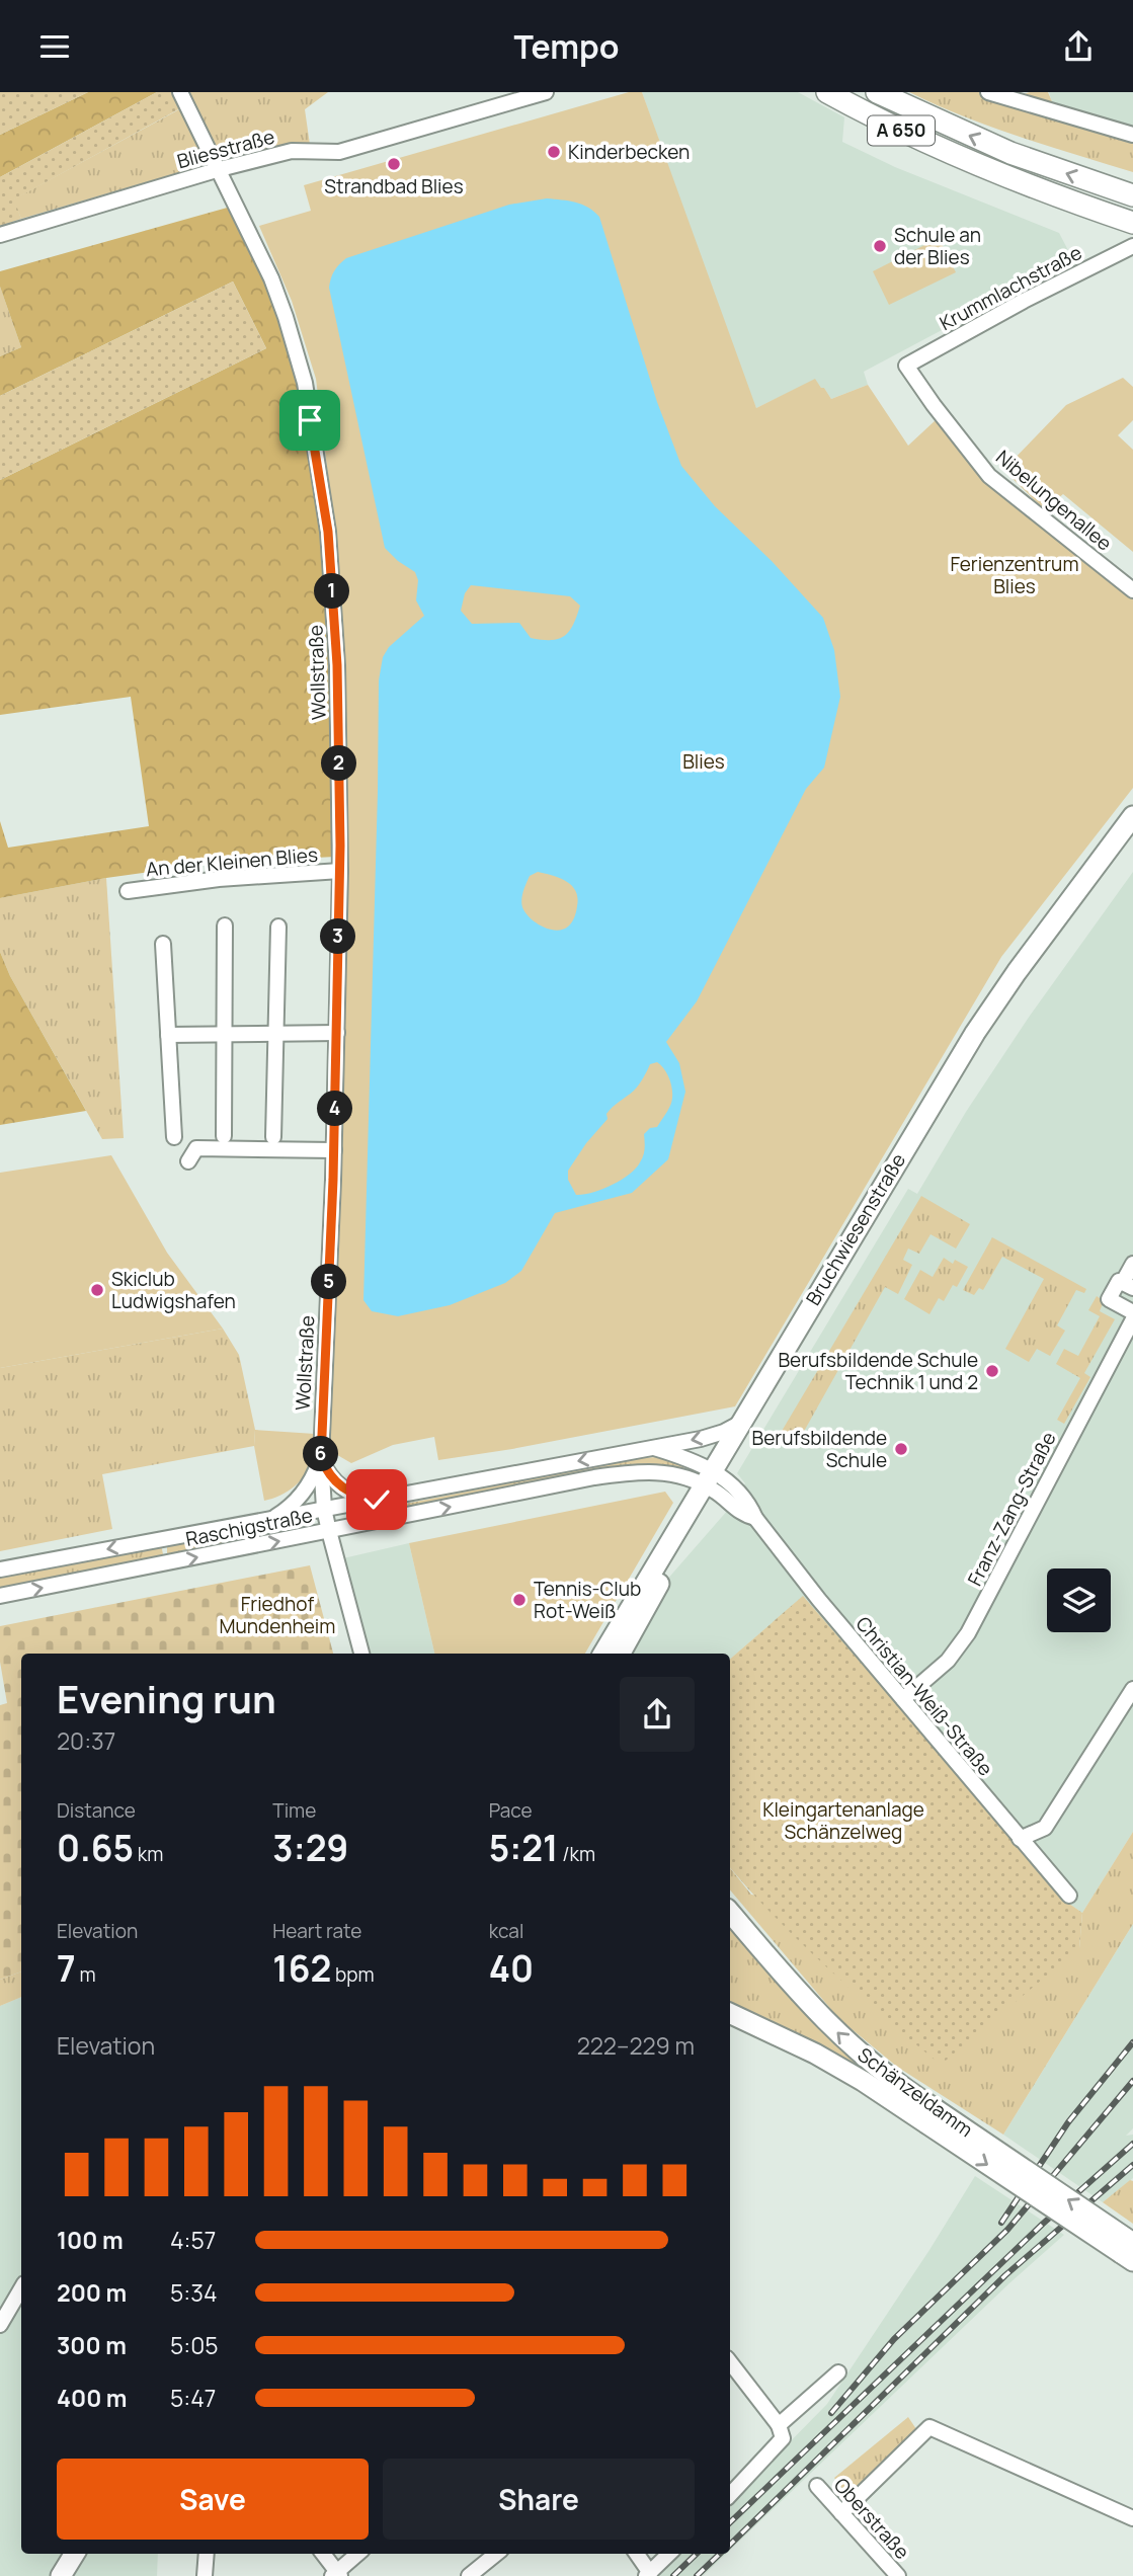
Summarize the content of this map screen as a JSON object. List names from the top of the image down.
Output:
{
  "streets": {
    "highway": ["A 650"],
    "main road": ["Bruchwiesenstraße", "Schänzeldamm"],
    "street": [
      "Bliesstraße",
      "Krummlachstraße",
      "Nibelungenallee",
      "Wollstraße",
      "An der Kleinen Blies",
      "Franz-Zang-Straße",
      "Raschigstraße",
      "Christian-Weiß-Straße",
      "Oberstraße"
    ]
  },
  "crossings": [
    ["Bliesstraße", "Wollstraße"],
    ["Krummlachstraße", "Nibelungenallee"],
    ["Wollstraße", "An der Kleinen Blies"],
    ["Wollstraße", "Raschigstraße"],
    ["Bruchwiesenstraße", "Raschigstraße"],
    ["Bruchwiesenstraße", "Christian-Weiß-Straße"],
    ["Franz-Zang-Straße", "Christian-Weiß-Straße"],
    ["Raschigstraße", "Christian-Weiß-Straße"]
  ],
  "parks": [
    "Ferienzentrum Blies",
    "Blies",
    "Friedhof Mundenheim",
    "Kleingartenanlage Schänzelweg"
  ],
  "places": [
    "Kinderbecken",
    "Strandbad Blies",
    "Schule an der Blies",
    "Skiclub Ludwigshafen",
    "Berufsbildende Schule Technik 1 und 2",
    "Berufsbildende Schule",
    "Tennis-Club Rot-Weiß"
  ],
  "page": {
    "header": "Tempo",
    "pins": [
      "1",
      "2",
      "3",
      "4",
      "5",
      "6"
    ],
    "heading": ["Evening run", "20:37"],
    "stats": [
      ["Distance", "0.65 km"],
      ["Time", "3:29"],
      ["Pace", "5:21 /km"],
      ["Elevation", "7 m"],
      ["Heart rate", "162 bpm"],
      ["kcal", "40"]
    ],
    "chart": ["Elevation", "222–229 m"],
    "list": [
      {
        "name": "100 m",
        "note": "4:57"
      },
      {
        "name": "200 m",
        "note": "5:34"
      },
      {
        "name": "300 m",
        "note": "5:05"
      },
      {
        "name": "400 m",
        "note": "5:47"
      }
    ],
    "buttons": ["Save", "Share"]
  }
}
